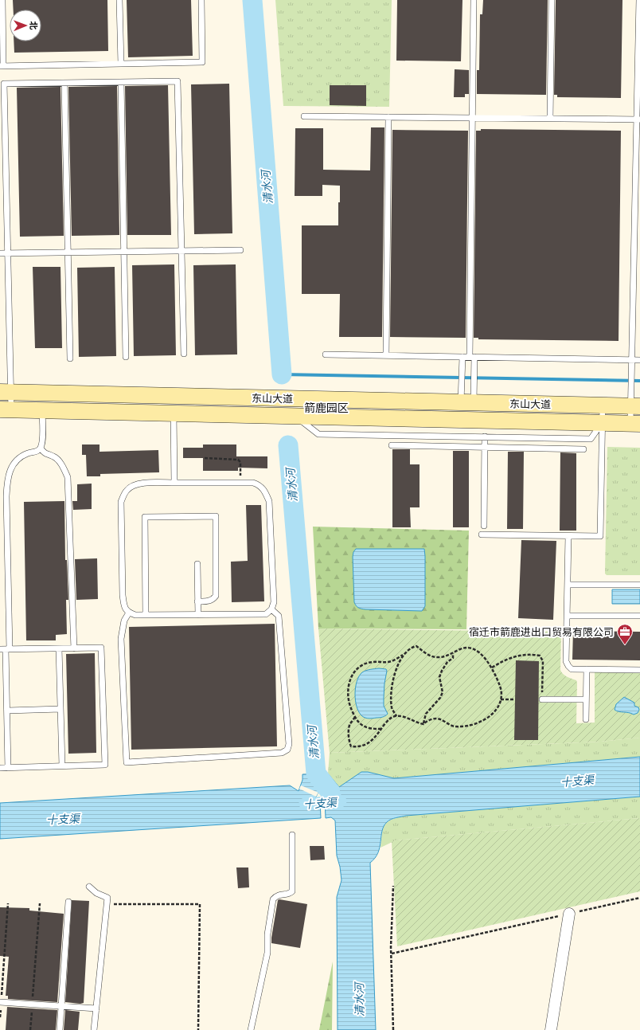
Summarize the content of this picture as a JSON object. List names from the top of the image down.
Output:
{
  "streets": {
    "main road": ["东山大道"]
  },
  "districts": ["箭鹿园区"],
  "water": ["清水河", "十支渠"],
  "places": {
    "office": ["宿迁市箭鹿进出口贸易有限公司"]
  },
  "north": "right"
}
